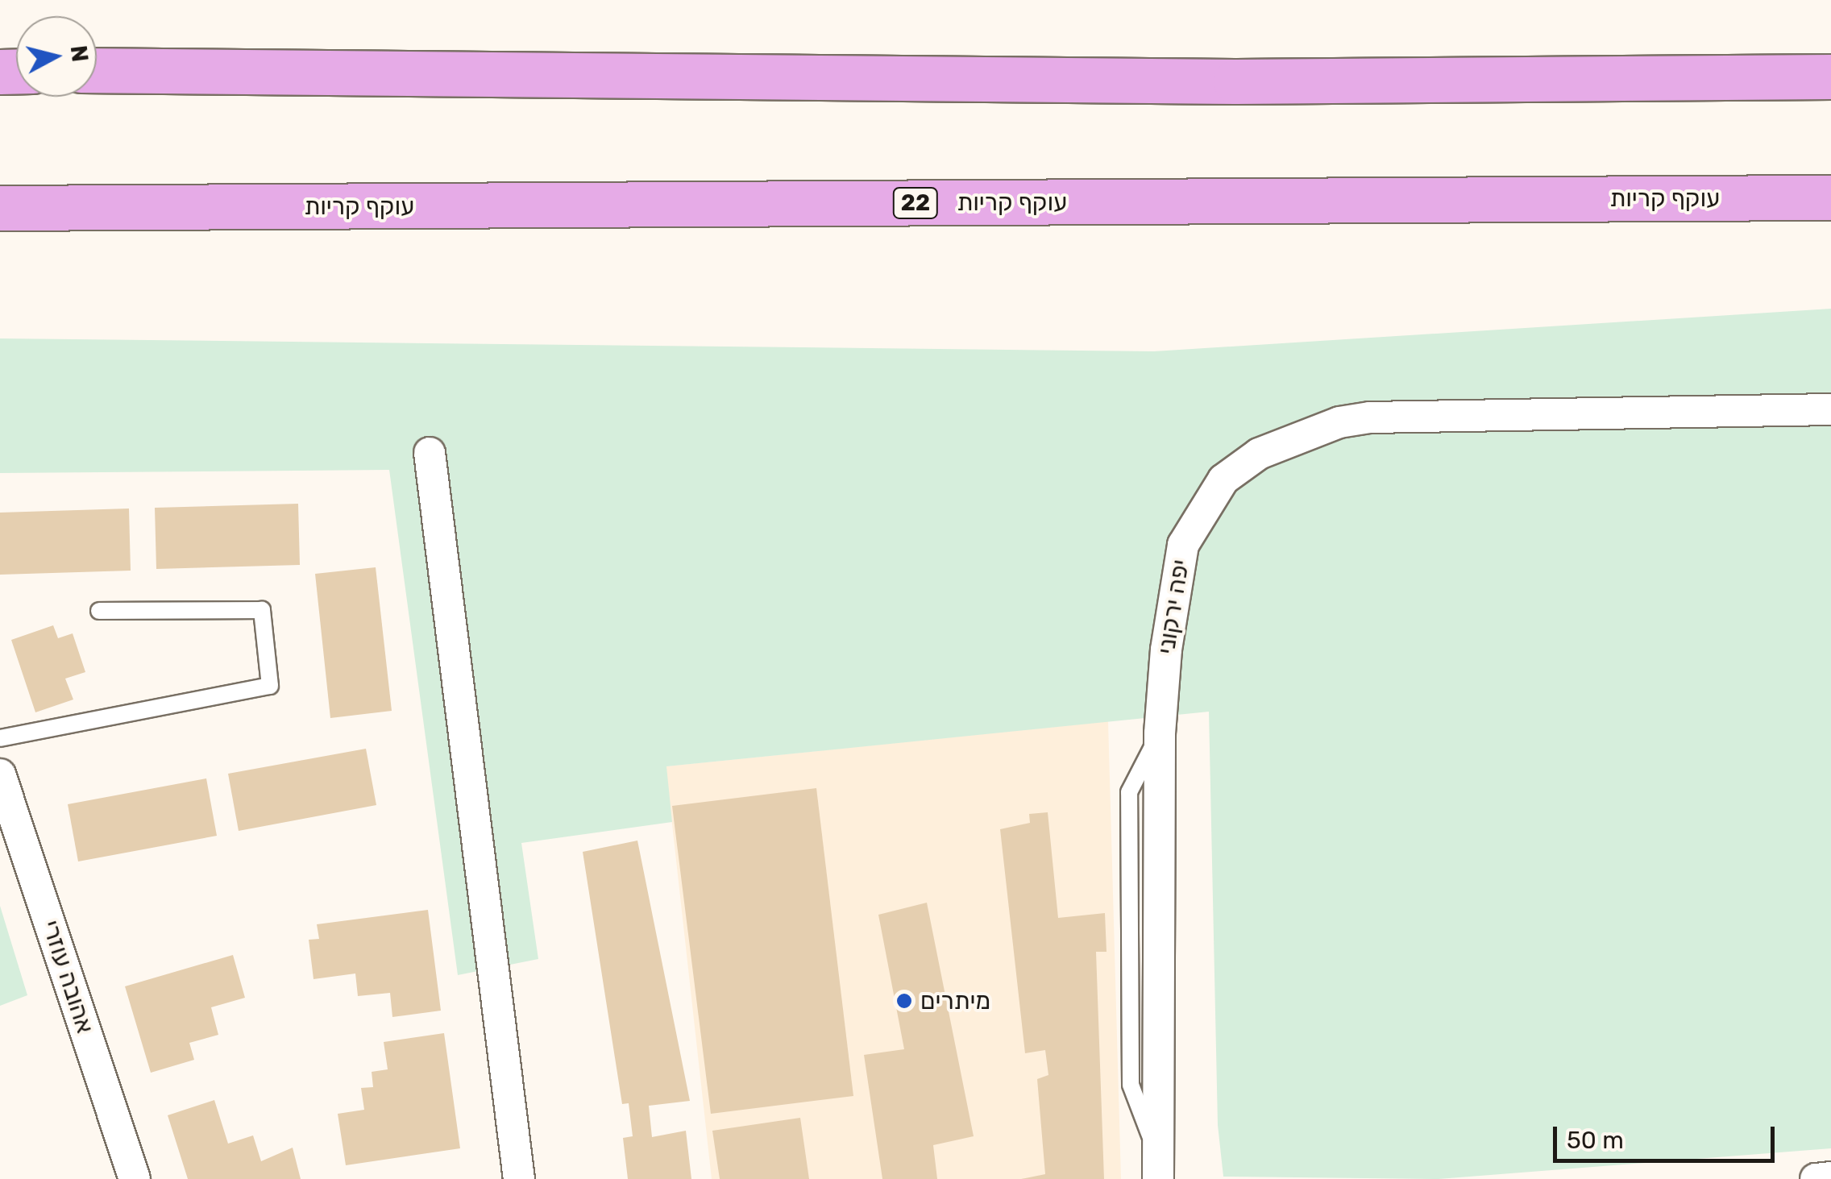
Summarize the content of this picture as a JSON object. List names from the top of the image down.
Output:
{
  "streets": {
    "highway": ["עוקף קריות", "22"],
    "street": ["יפה ירקוני", "אהובה עוזרי"]
  },
  "places": ["מיתרים"],
  "scale_bar": "50 m",
  "north": "right"
}
